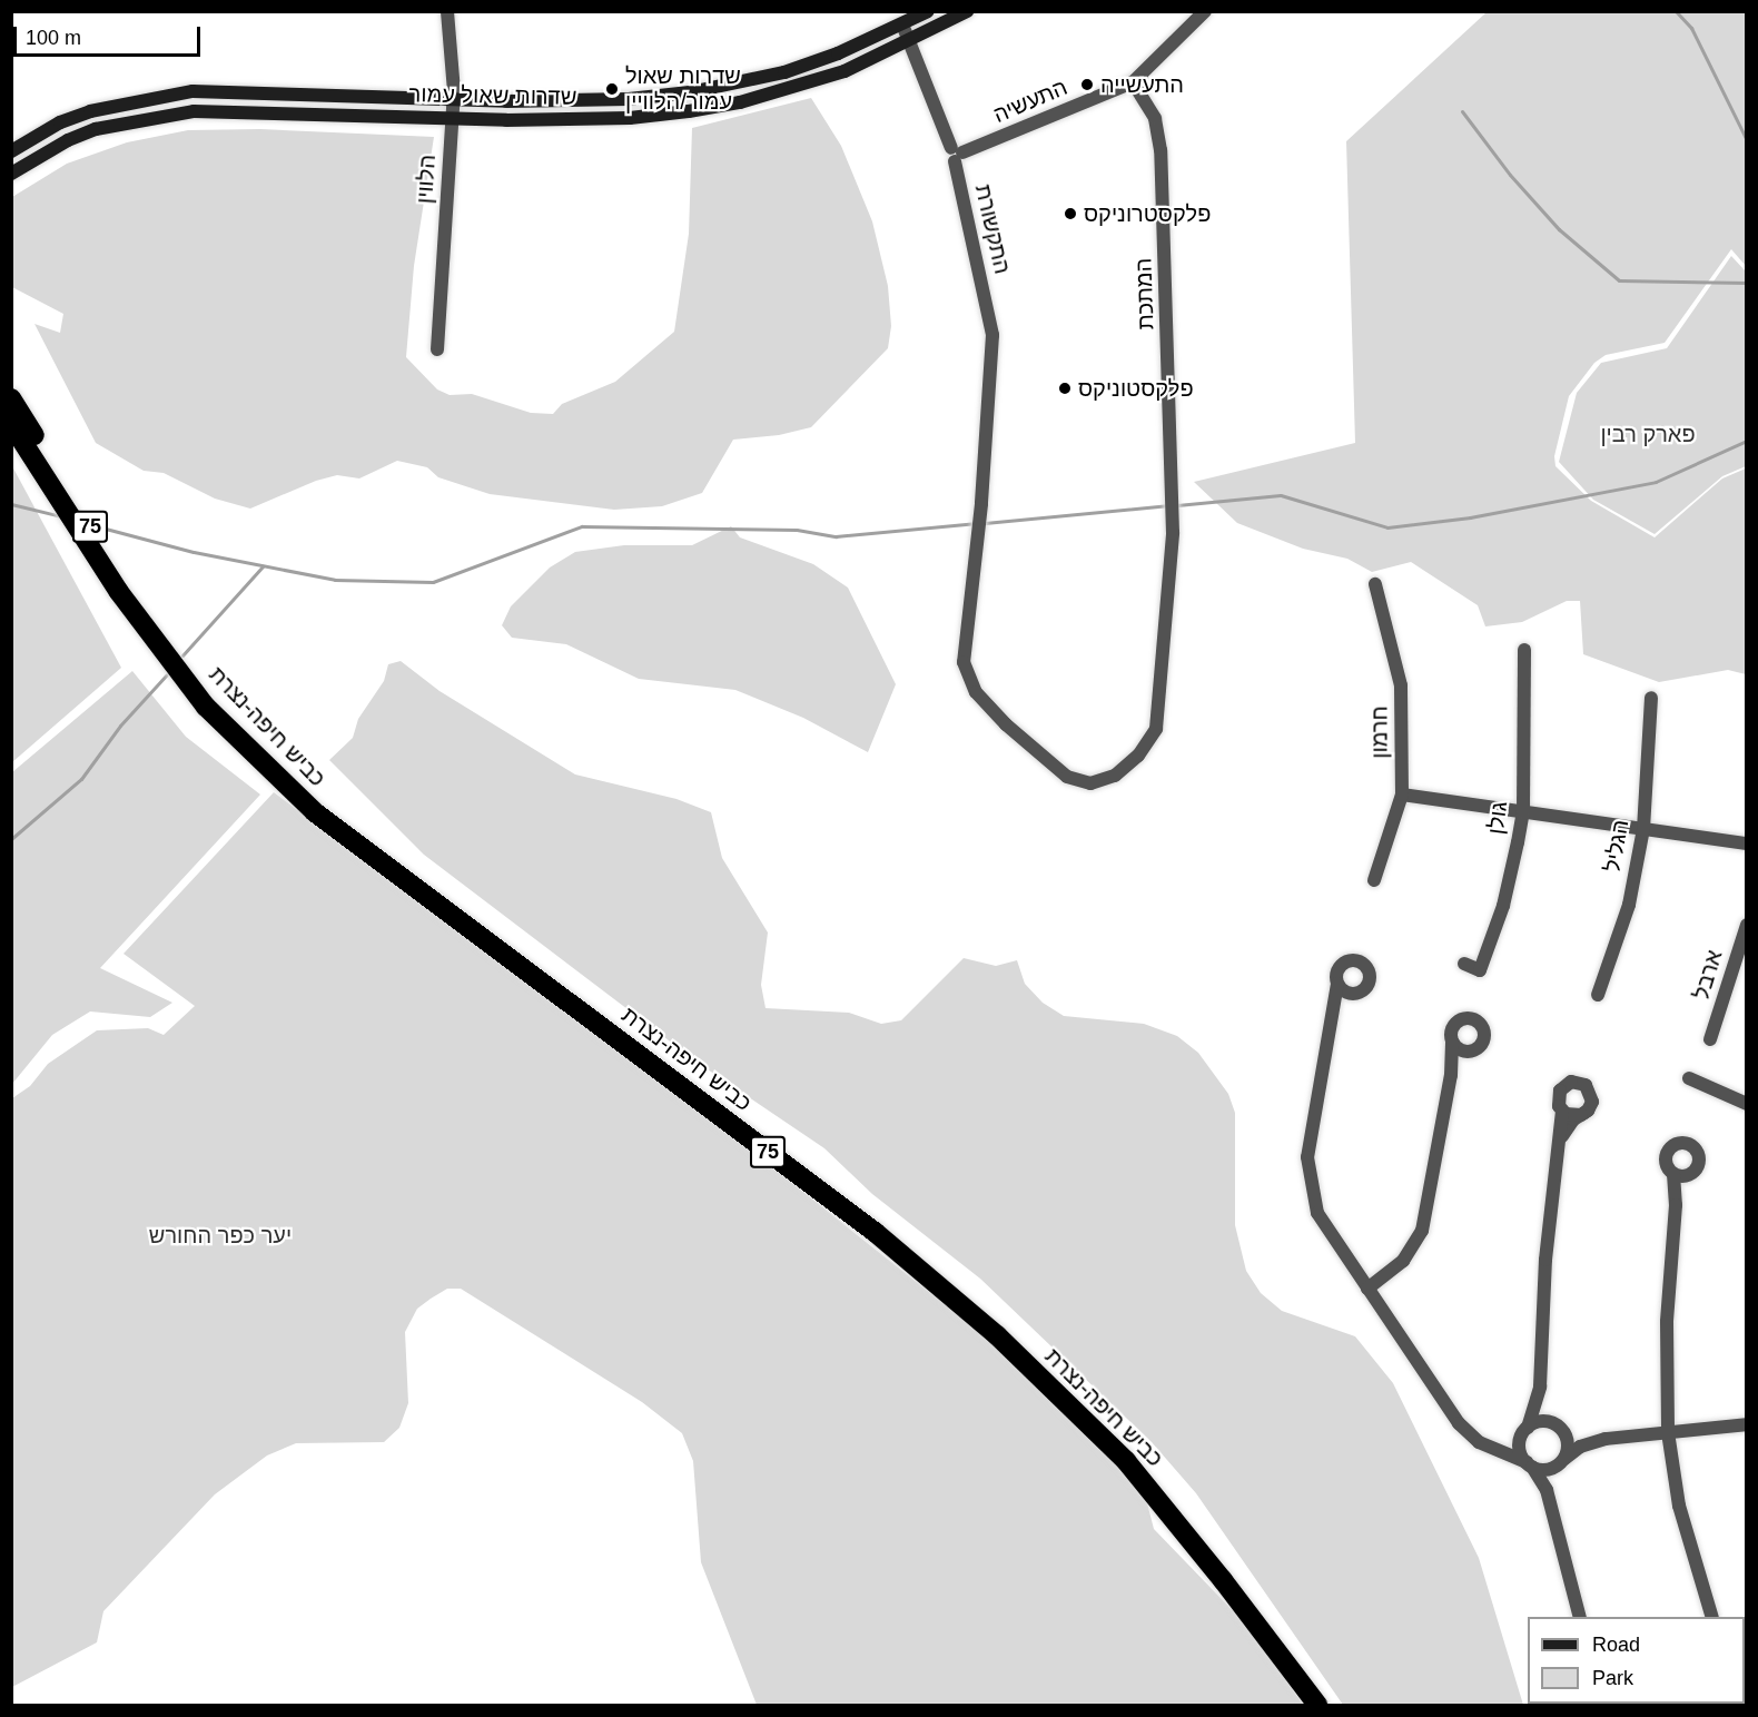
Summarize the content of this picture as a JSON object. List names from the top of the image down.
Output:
{
  "streets": {
    "highway": ["75", "כביש חיפה-נצרת"],
    "street": [
      "שדרות שאול עמור",
      "התעשיה",
      "הלווין",
      "התקשורת",
      "המתכת",
      "חרמון",
      "גולן",
      "הגליל",
      "ארבל"
    ]
  },
  "crossings": [
    ["שדרות שאול עמור", "הלווין"],
    ["שדרות שאול עמור", "התקשורת"],
    ["התעשיה", "התקשורת"],
    ["התעשיה", "המתכת"],
    ["התקשורת", "המתכת"]
  ],
  "parks": ["פארק רבין", "יער כפר החורש"],
  "places": [
    "התעשייה",
    "שדרות שאול עמור/הלוויין",
    "פלקסטרוניקס",
    "פלקסטוניקס"
  ],
  "legend": ["Road", "Park"],
  "scale_bar": "100 m"
}
